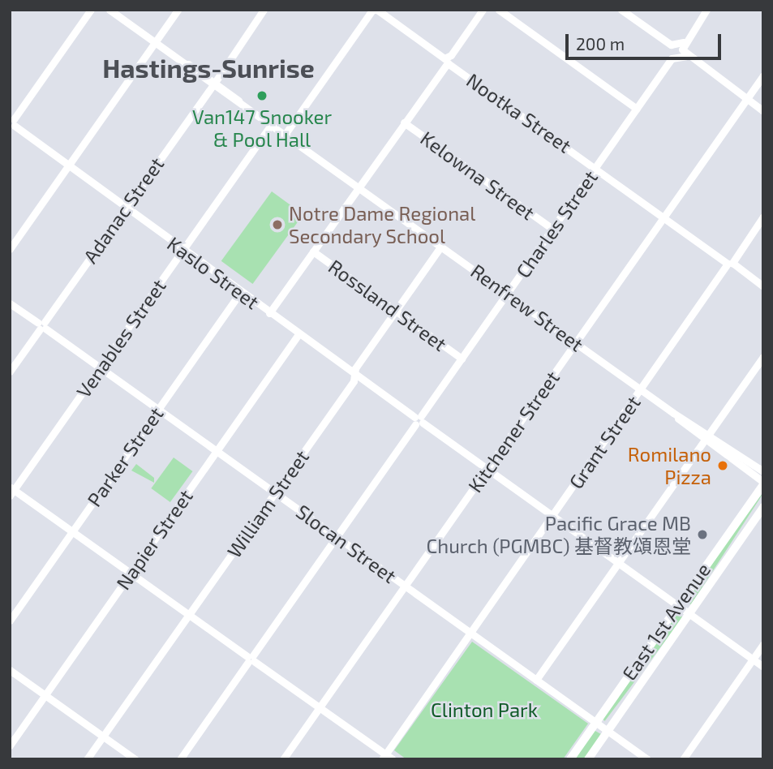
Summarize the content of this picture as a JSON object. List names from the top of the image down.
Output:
{
  "streets": {
    "main road": ["East 1st Avenue"],
    "street": [
      "Nootka Street",
      "Kelowna Street",
      "Adanac Street",
      "Charles Street",
      "Kaslo Street",
      "Rossland Street",
      "Renfrew Street",
      "Venables Street",
      "Kitchener Street",
      "Grant Street",
      "Parker Street",
      "William Street",
      "Napier Street",
      "Slocan Street"
    ]
  },
  "crossings": [
    ["Nootka Street", "Charles Street"],
    ["Nootka Street", "Kitchener Street"],
    ["Nootka Street", "Grant Street"],
    ["Kelowna Street", "Charles Street"],
    ["Adanac Street", "Kaslo Street"],
    ["Adanac Street", "Renfrew Street"],
    ["Adanac Street", "Slocan Street"],
    ["Charles Street", "Kaslo Street"],
    ["Charles Street", "Rossland Street"],
    ["Charles Street", "Renfrew Street"],
    ["Charles Street", "Slocan Street"],
    ["Kaslo Street", "Venables Street"],
    ["Kaslo Street", "Kitchener Street"],
    ["Kaslo Street", "Grant Street"],
    ["Kaslo Street", "Parker Street"],
    ["Kaslo Street", "William Street"],
    ["Kaslo Street", "Napier Street"],
    ["Kaslo Street", "East 1st Avenue"],
    ["Rossland Street", "William Street"],
    ["Renfrew Street", "Venables Street"],
    ["Renfrew Street", "Kitchener Street"],
    ["Renfrew Street", "Grant Street"],
    ["Renfrew Street", "William Street"],
    ["Renfrew Street", "East 1st Avenue"],
    ["Venables Street", "Slocan Street"],
    ["Kitchener Street", "Slocan Street"],
    ["Grant Street", "Slocan Street"],
    ["Parker Street", "Slocan Street"],
    ["William Street", "Slocan Street"],
    ["Napier Street", "Slocan Street"],
    ["Slocan Street", "East 1st Avenue"]
  ],
  "districts": ["Hastings-Sunrise"],
  "parks": ["Clinton Park"],
  "places": [
    "Van147 Snooker & Pool Hall",
    "Notre Dame Regional Secondary School",
    "Romilano Pizza",
    "Pacific Grace MB Church (PGMBC) 基督教頌恩堂"
  ],
  "scale_bar": "200 m"
}
